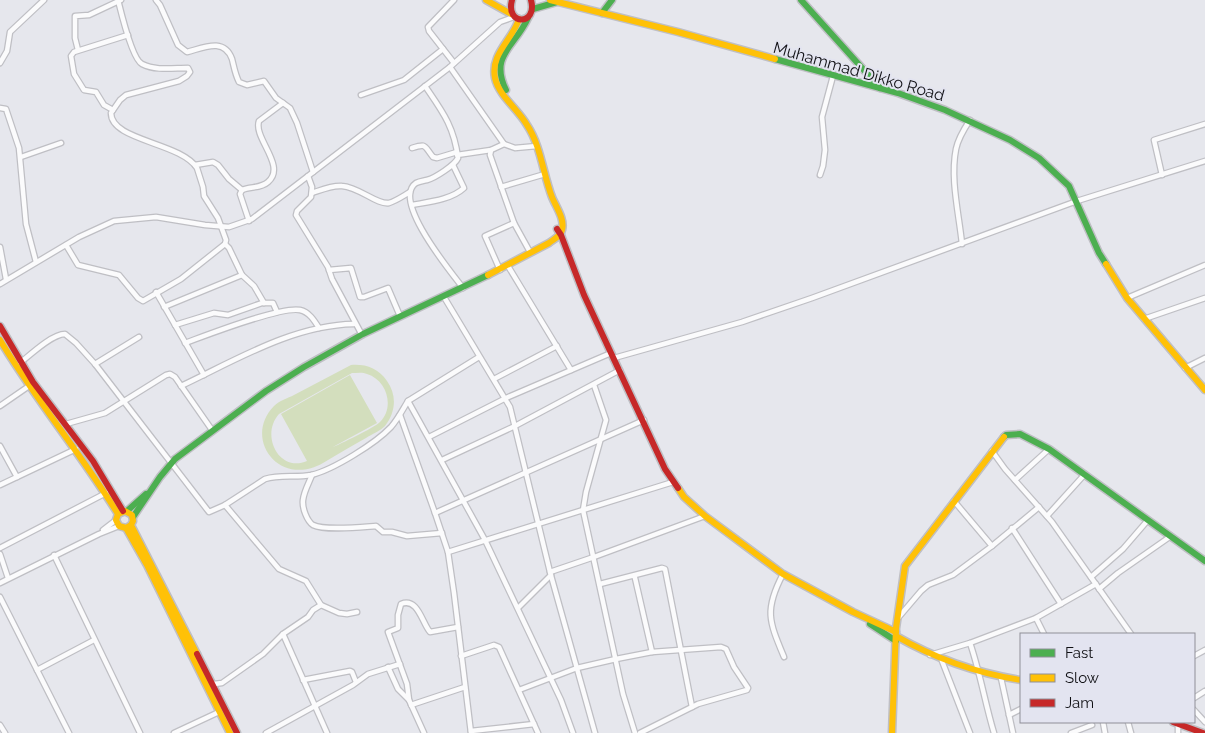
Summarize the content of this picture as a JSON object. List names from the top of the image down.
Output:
{
  "streets": {
    "street": ["Muhammad Dikko Road"]
  },
  "legend": ["Fast", "Slow", "Jam"]
}
